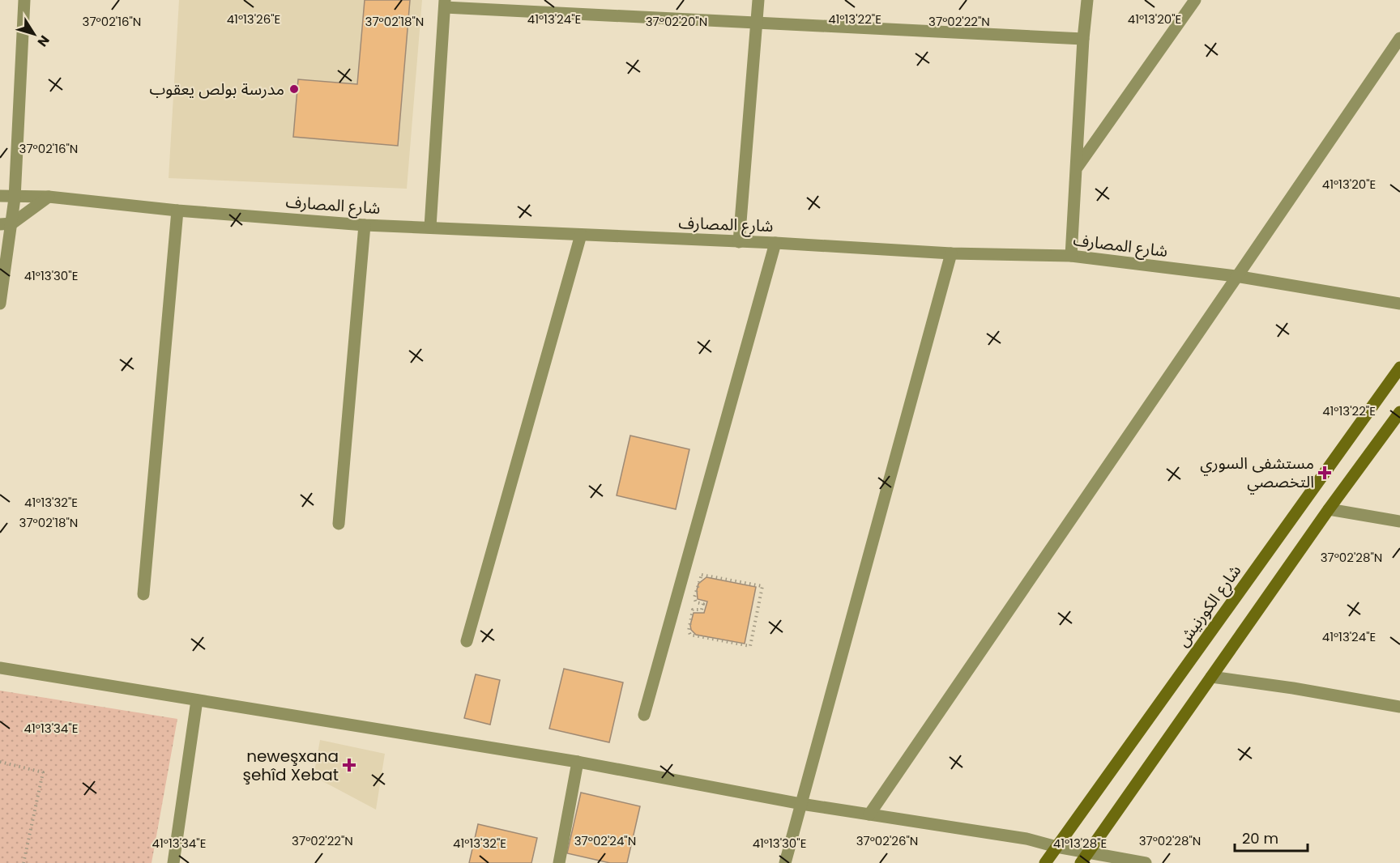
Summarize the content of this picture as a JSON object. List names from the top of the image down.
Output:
{
  "streets": {
    "street": ["شارع المصارف", "شارع الكورنيش"]
  },
  "places": {
    "other": ["مدرسة بولص يعقوب"],
    "health": ["مستشفى السوري التخصصي", "neweşxana şehîd Xebat"]
  },
  "scale_bar": "20 m",
  "north": "bottom right",
  "coordinates": [
    "41°13'26\"E",
    "41°13'24\"E",
    "41°13'22\"E",
    "41°13'20\"E",
    "37°02'16\"N",
    "37°02'18\"N",
    "37°02'20\"N",
    "37°02'22\"N",
    "41°13'30\"E",
    "41°13'32\"E",
    "37°02'28\"N",
    "41°13'34\"E",
    "37°02'24\"N",
    "37°02'26\"N",
    "41°13'28\"E"
  ]
}
